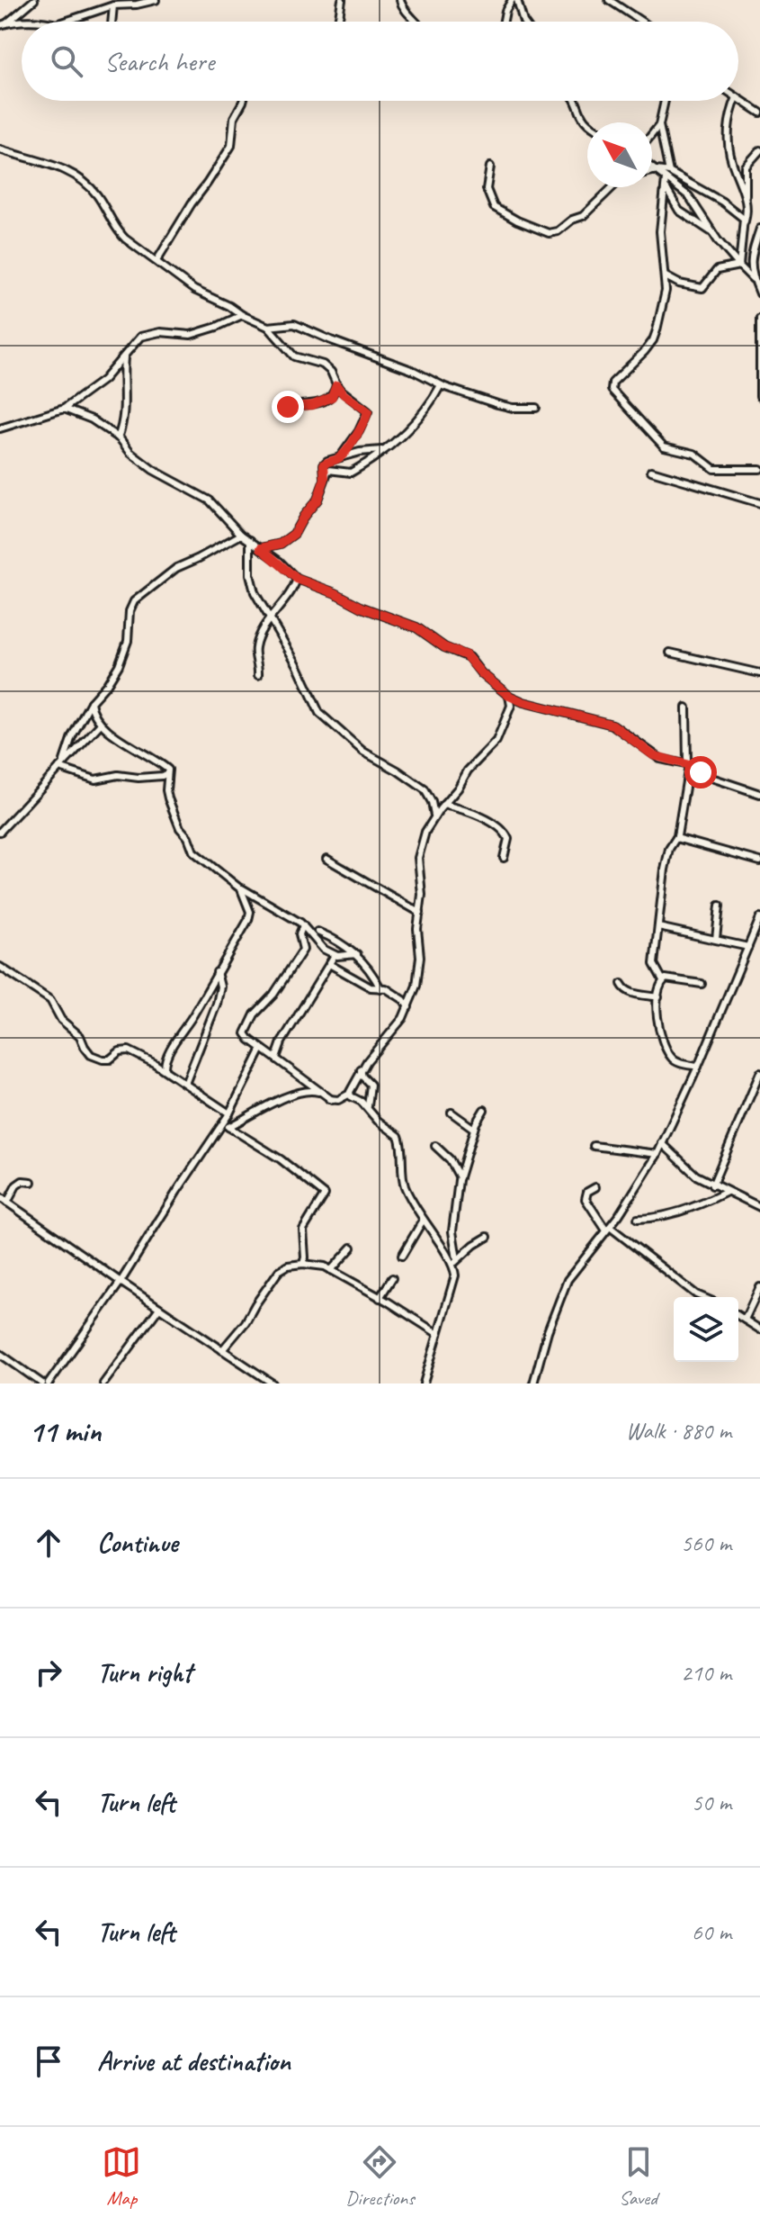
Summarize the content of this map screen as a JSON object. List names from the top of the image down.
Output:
{
  "north": "top left",
  "page": {
    "search": "Search here",
    "heading": ["11 min", "Walk · 880 m"],
    "list": [
      ["Continue", "560 m"],
      ["Turn right", "210 m"],
      ["Turn left", "50 m"],
      ["Turn left", "60 m"],
      "Arrive at destination"
    ],
    "nav": ["Map", "Directions", "Saved"]
  }
}
